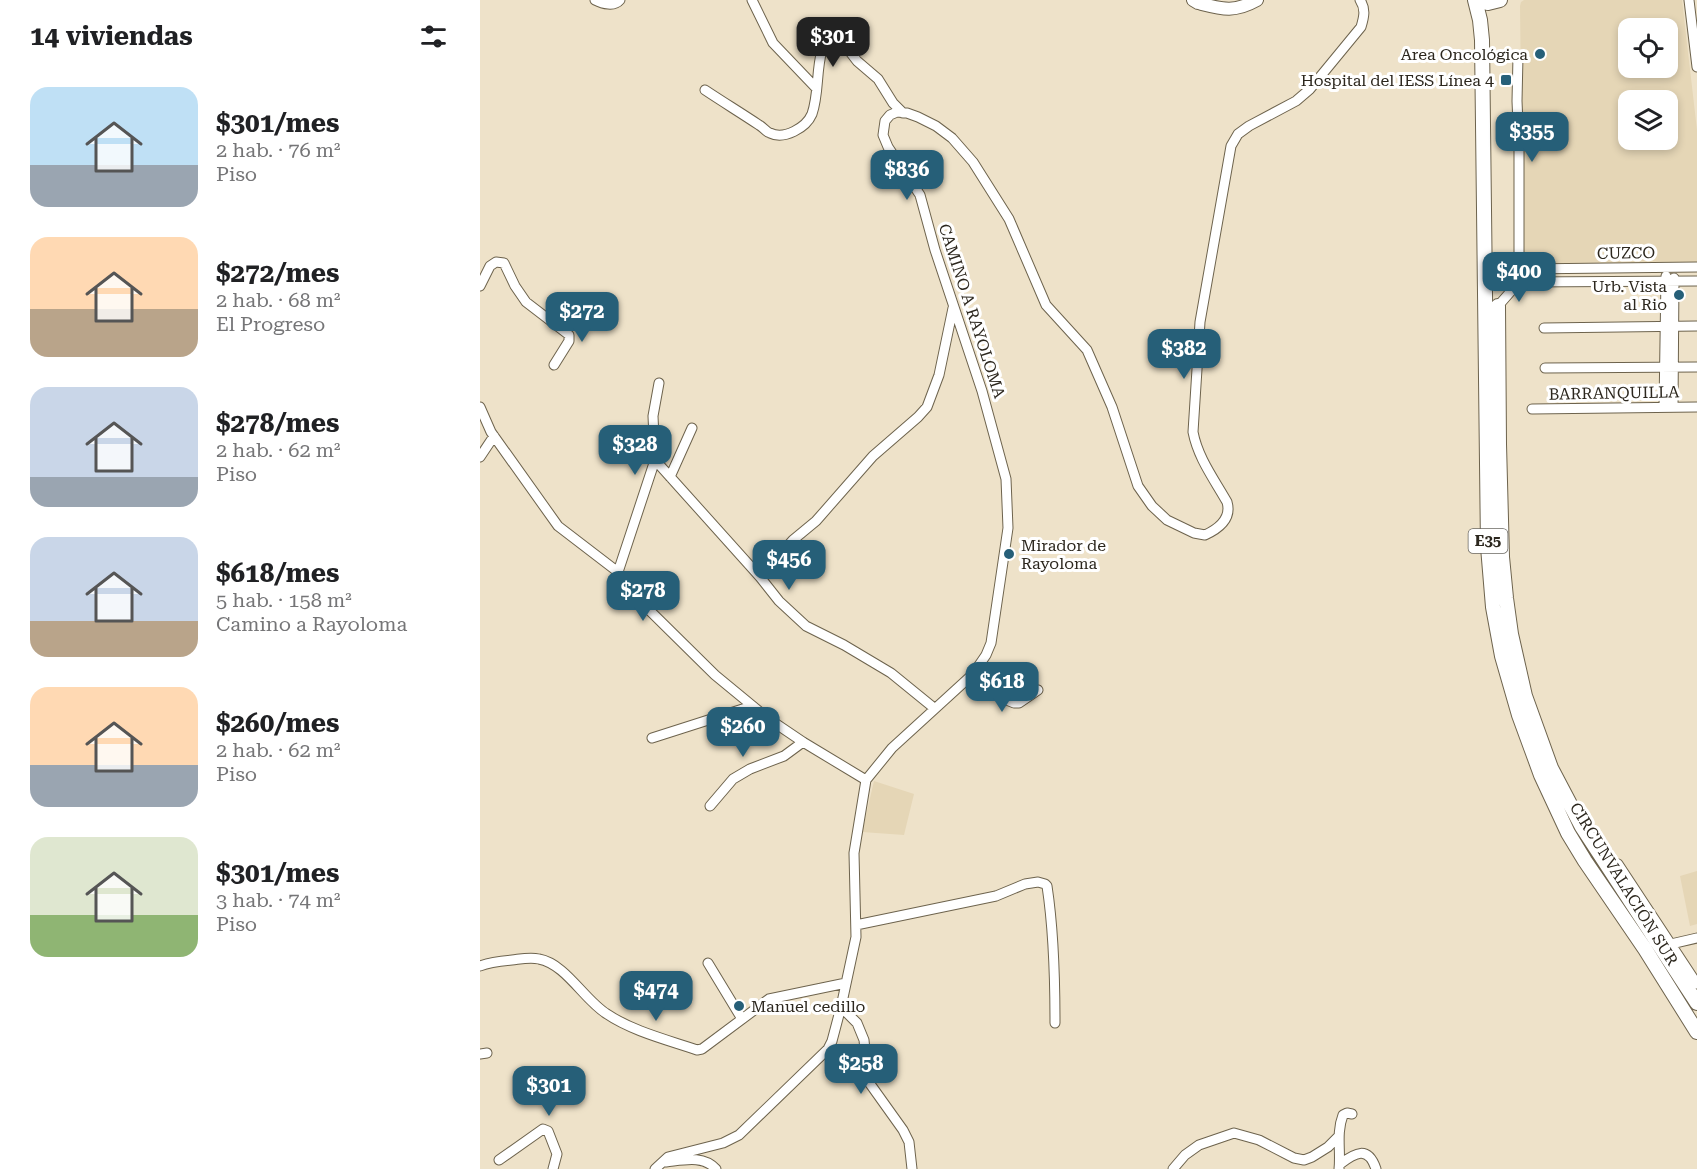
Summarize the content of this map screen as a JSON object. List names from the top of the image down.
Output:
{
  "streets": {
    "highway": ["E35", "CIRCUNVALACIÓN SUR"],
    "street": ["CUZCO", "CAMINO A RAYOLOMA", "BARRANQUILLA"]
  },
  "crossings": [
    ["E35", "CIRCUNVALACIÓN SUR"]
  ],
  "places": {
    "other": [
      "Area Oncológica",
      "Urb. Vista al Rio",
      "Mirador de Rayoloma",
      "Manuel cedillo"
    ],
    "transit": ["Hospital del IESS Línea 4"]
  },
  "page": {
    "heading": "14 viviendas",
    "price": [
      "$301",
      "$355",
      "$836",
      "$400",
      "$272",
      "$382",
      "$328",
      "$456",
      "$278",
      "$618",
      "$260",
      "$474",
      "$258",
      "$301"
    ],
    "list": [
      {
        "name": "$301/mes",
        "note": "2 hab. · 76 m² · Piso"
      },
      {
        "name": "$272/mes",
        "note": "2 hab. · 68 m² · El Progreso"
      },
      {
        "name": "$278/mes",
        "note": "2 hab. · 62 m² · Piso"
      },
      {
        "name": "$618/mes",
        "note": "5 hab. · 158 m² · Camino a Rayoloma"
      },
      {
        "name": "$260/mes",
        "note": "2 hab. · 62 m² · Piso"
      },
      {
        "name": "$301/mes",
        "note": "3 hab. · 74 m² · Piso"
      }
    ]
  }
}
